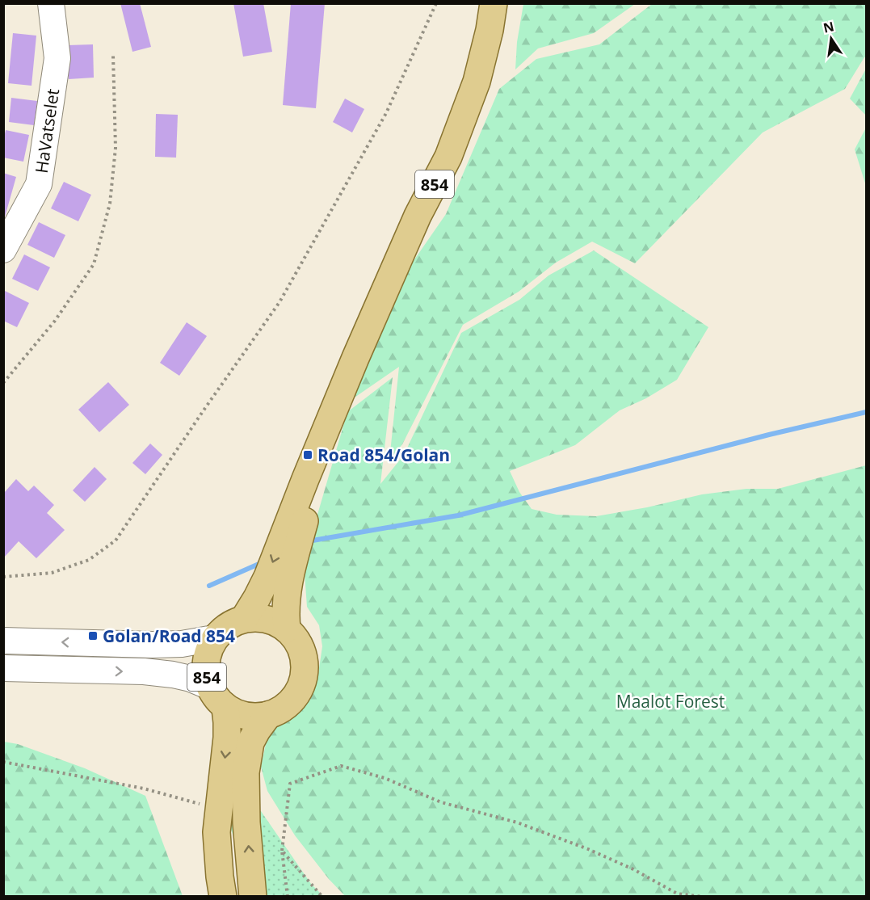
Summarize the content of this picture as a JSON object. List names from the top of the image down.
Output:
{
  "streets": {
    "main road": ["854"],
    "street": ["HaVatselet"]
  },
  "parks": ["Maalot Forest"],
  "places": {
    "transit": ["Road 854/Golan", "Golan/Road 854"]
  },
  "north": "top"
}
